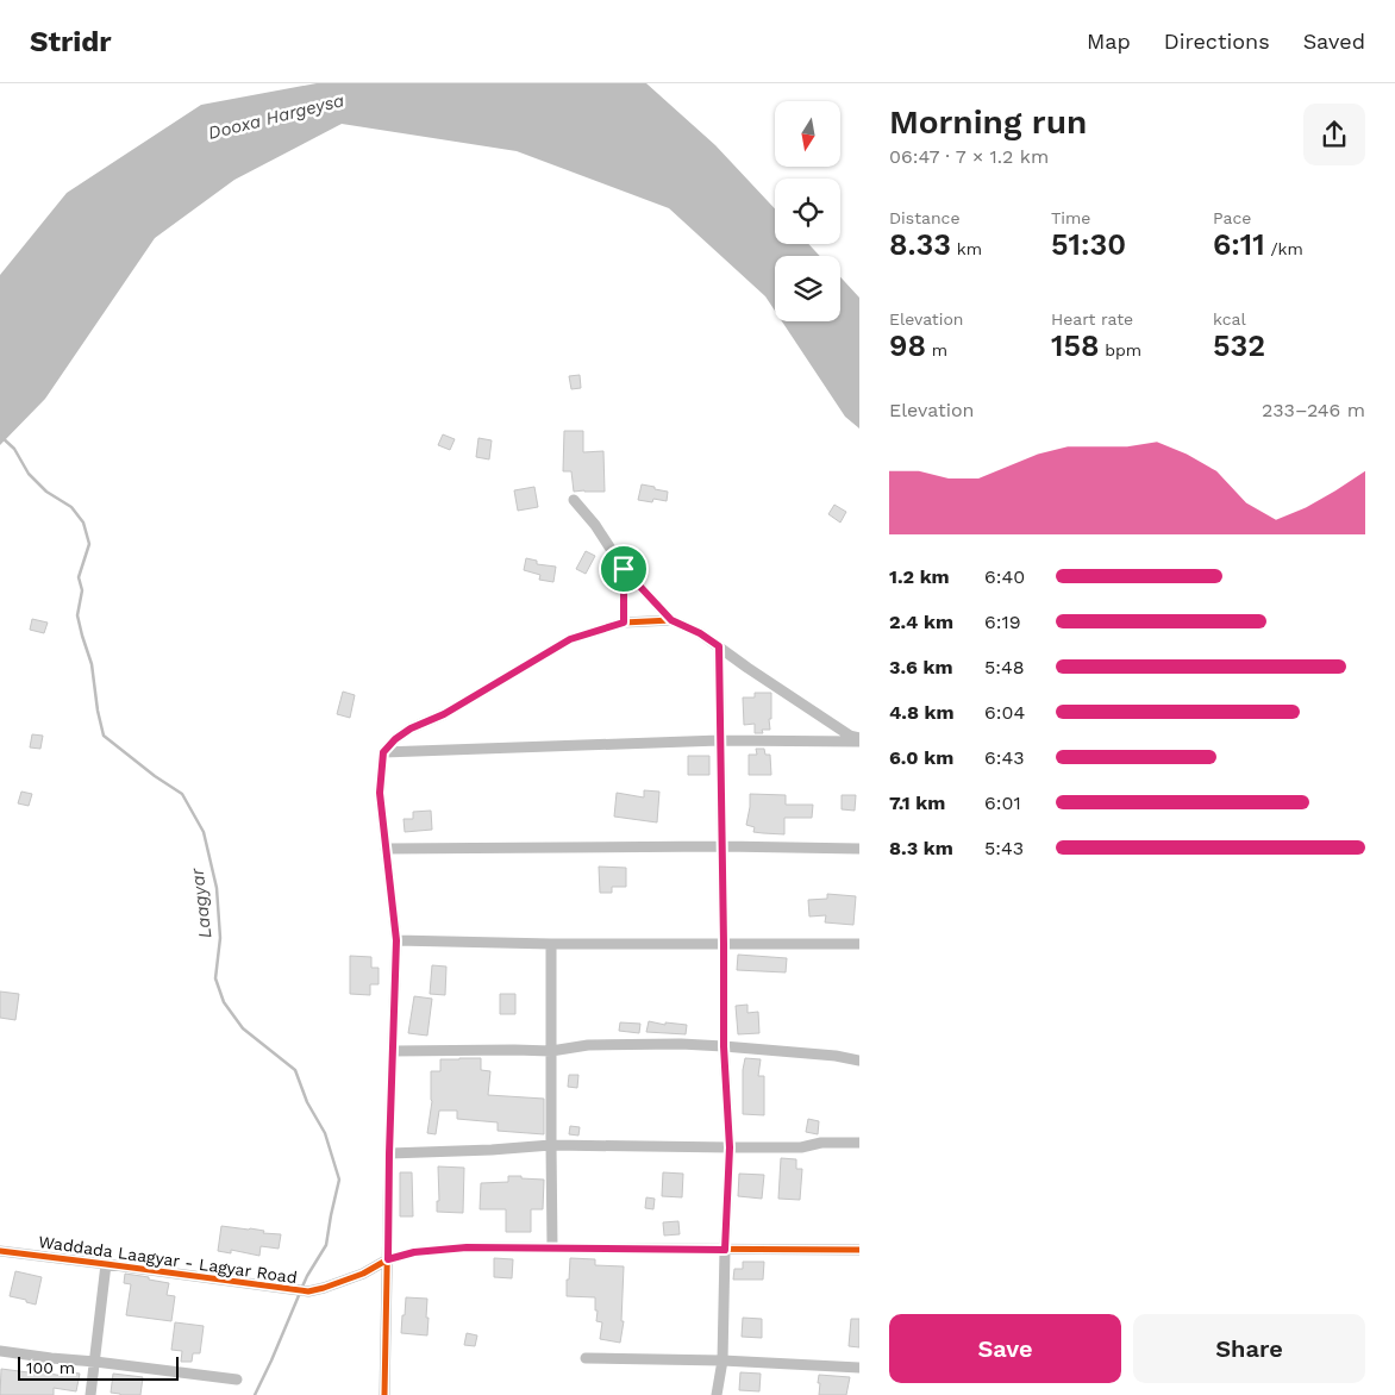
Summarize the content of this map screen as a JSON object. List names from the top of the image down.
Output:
{
  "streets": {
    "street": ["Waddada Laagyar - Lagyar Road"]
  },
  "water": ["Dooxa Hargeysa", "Laagyar"],
  "scale_bar": "100 m",
  "north": "bottom",
  "page": {
    "header": "Stridr",
    "nav": ["Map", "Directions", "Saved"],
    "heading": ["Morning run", "06:47 · 7 × 1.2 km"],
    "stats": [
      ["Distance", "8.33 km"],
      ["Time", "51:30"],
      ["Pace", "6:11 /km"],
      ["Elevation", "98 m"],
      ["Heart rate", "158 bpm"],
      ["kcal", "532"]
    ],
    "chart": ["Elevation", "233–246 m"],
    "list": [
      {
        "name": "1.2 km",
        "note": "6:40"
      },
      {
        "name": "2.4 km",
        "note": "6:19"
      },
      {
        "name": "3.6 km",
        "note": "5:48"
      },
      {
        "name": "4.8 km",
        "note": "6:04"
      },
      {
        "name": "6.0 km",
        "note": "6:43"
      },
      {
        "name": "7.1 km",
        "note": "6:01"
      },
      {
        "name": "8.3 km",
        "note": "5:43"
      }
    ],
    "buttons": ["Save", "Share"],
    "scale": "100 m"
  }
}
